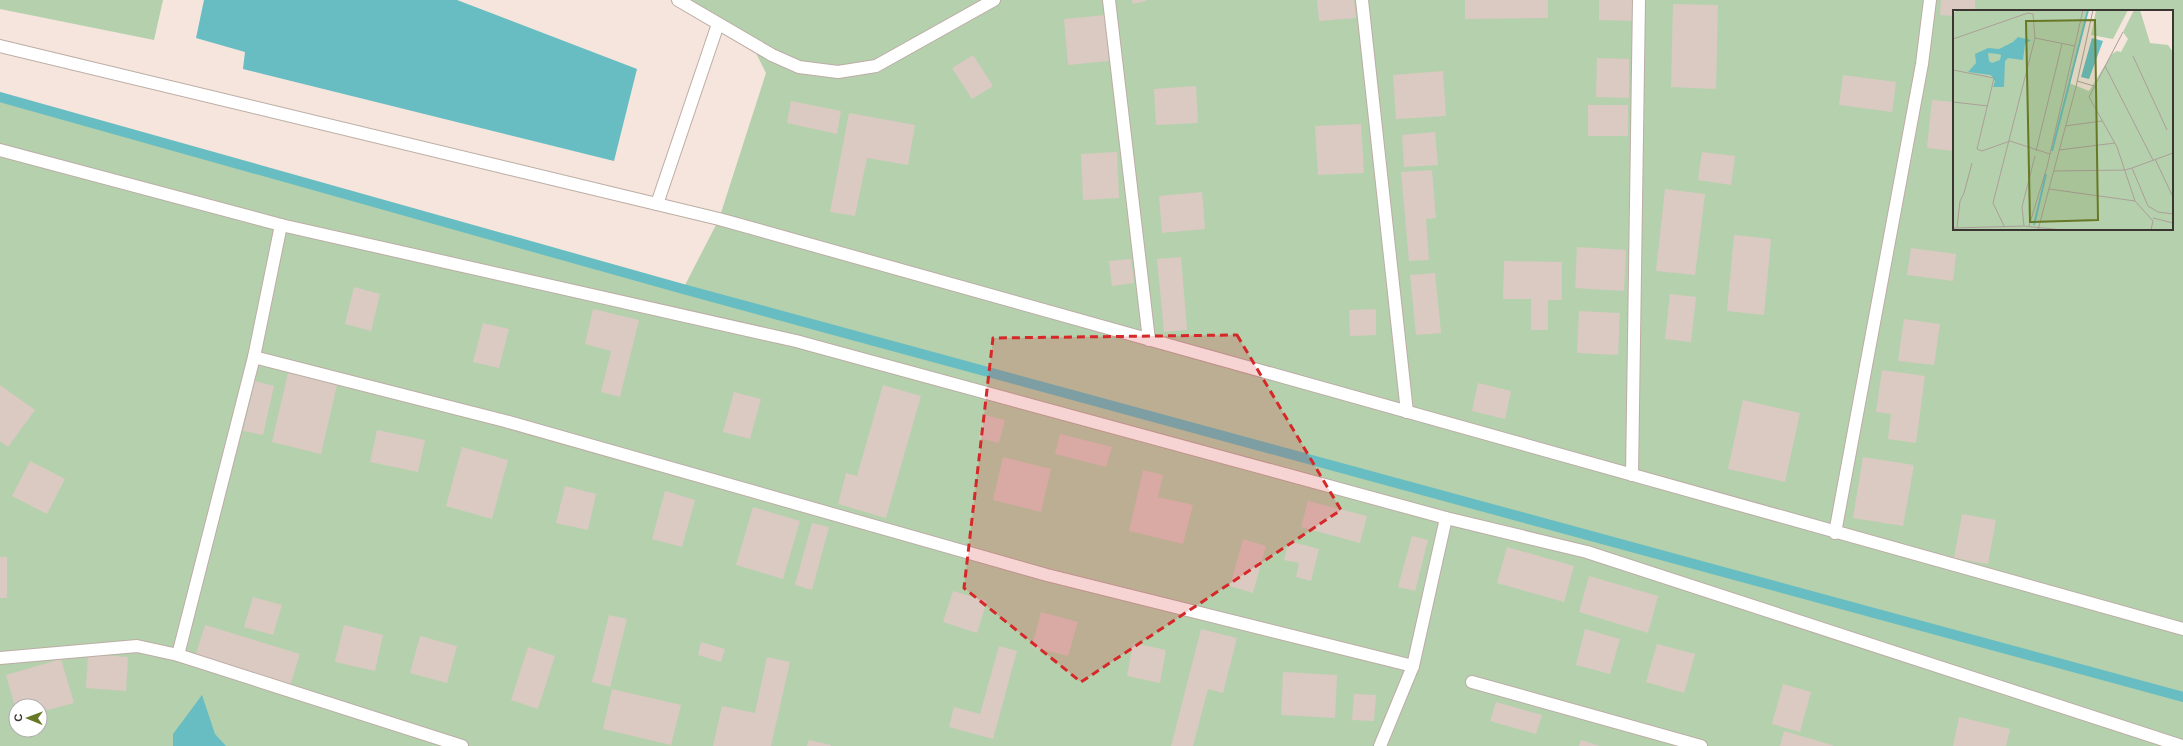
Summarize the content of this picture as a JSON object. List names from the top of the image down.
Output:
{
  "north": "left"
}
